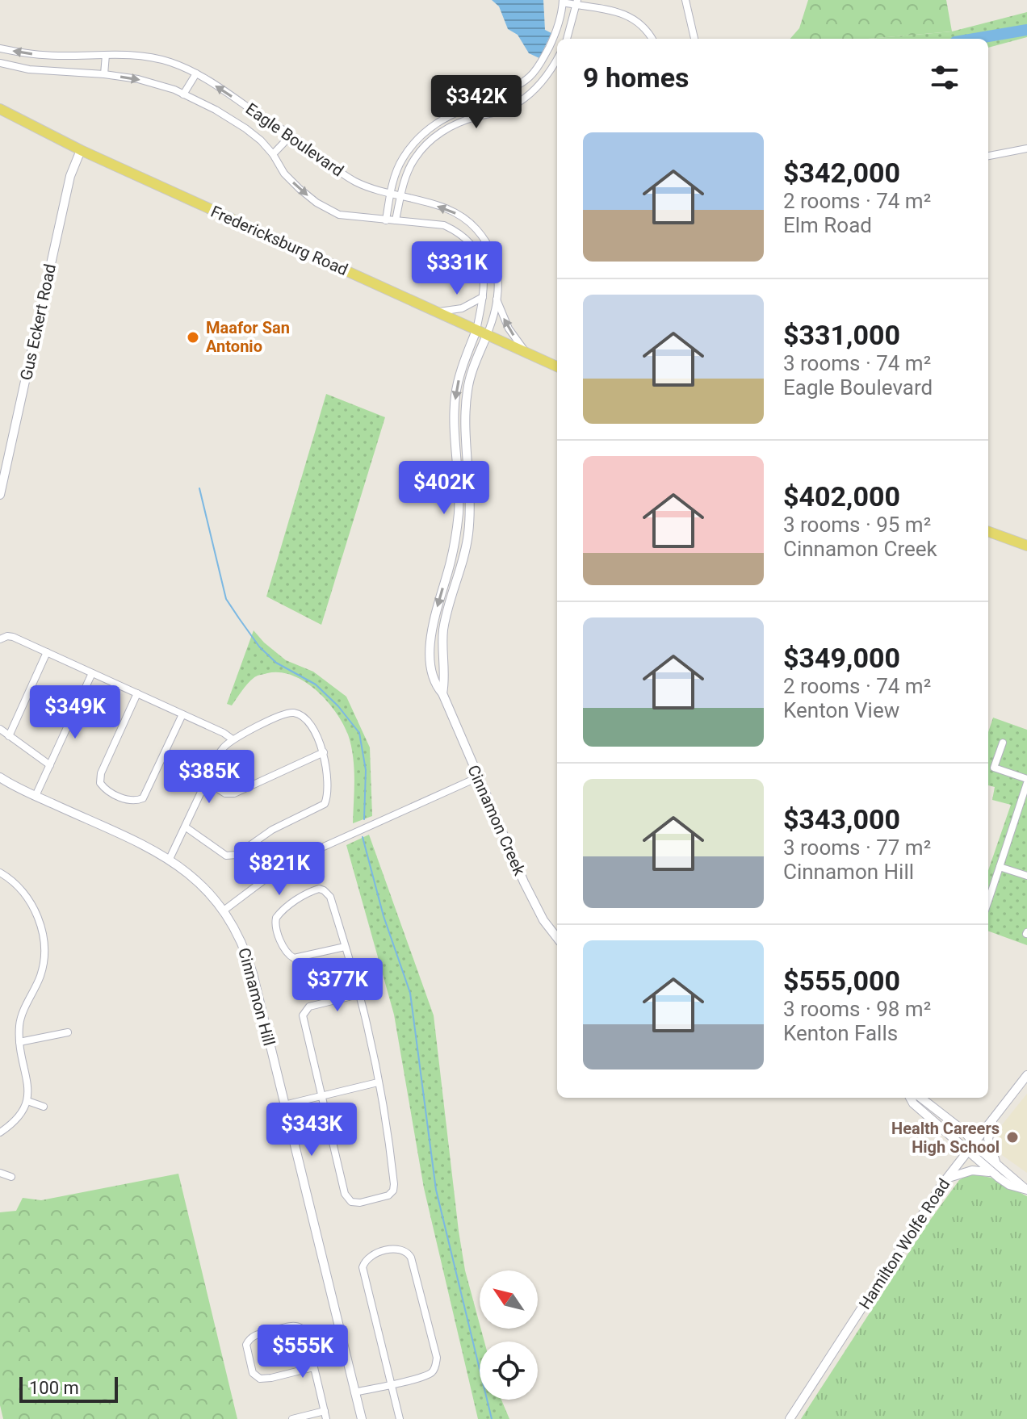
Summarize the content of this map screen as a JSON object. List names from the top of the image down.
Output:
{
  "streets": {
    "main road": ["Fredericksburg Road"],
    "street": [
      "Eagle Boulevard",
      "Gus Eckert Road",
      "Cinnamon Creek",
      "Cinnamon Hill",
      "Hamilton Wolfe Road"
    ]
  },
  "crossings": [
    ["Eagle Boulevard", "Fredericksburg Road"],
    ["Eagle Boulevard", "Cinnamon Creek"],
    ["Fredericksburg Road", "Gus Eckert Road"],
    ["Fredericksburg Road", "Cinnamon Creek"]
  ],
  "places": ["Maafor San Antonio", "Health Careers High School"],
  "scale_bar": "100 m",
  "north": "top left",
  "page": {
    "heading": "9 homes",
    "price": [
      "$342K",
      "$331K",
      "$402K",
      "$349K",
      "$385K",
      "$821K",
      "$377K",
      "$343K",
      "$555K"
    ],
    "list": [
      {
        "name": "$342,000",
        "note": "2 rooms · 74 m² · Elm Road"
      },
      {
        "name": "$331,000",
        "note": "3 rooms · 74 m² · Eagle Boulevard"
      },
      {
        "name": "$402,000",
        "note": "3 rooms · 95 m² · Cinnamon Creek"
      },
      {
        "name": "$349,000",
        "note": "2 rooms · 74 m² · Kenton View"
      },
      {
        "name": "$343,000",
        "note": "3 rooms · 77 m² · Cinnamon Hill"
      },
      {
        "name": "$555,000",
        "note": "3 rooms · 98 m² · Kenton Falls"
      }
    ],
    "scale": "100 m"
  }
}
